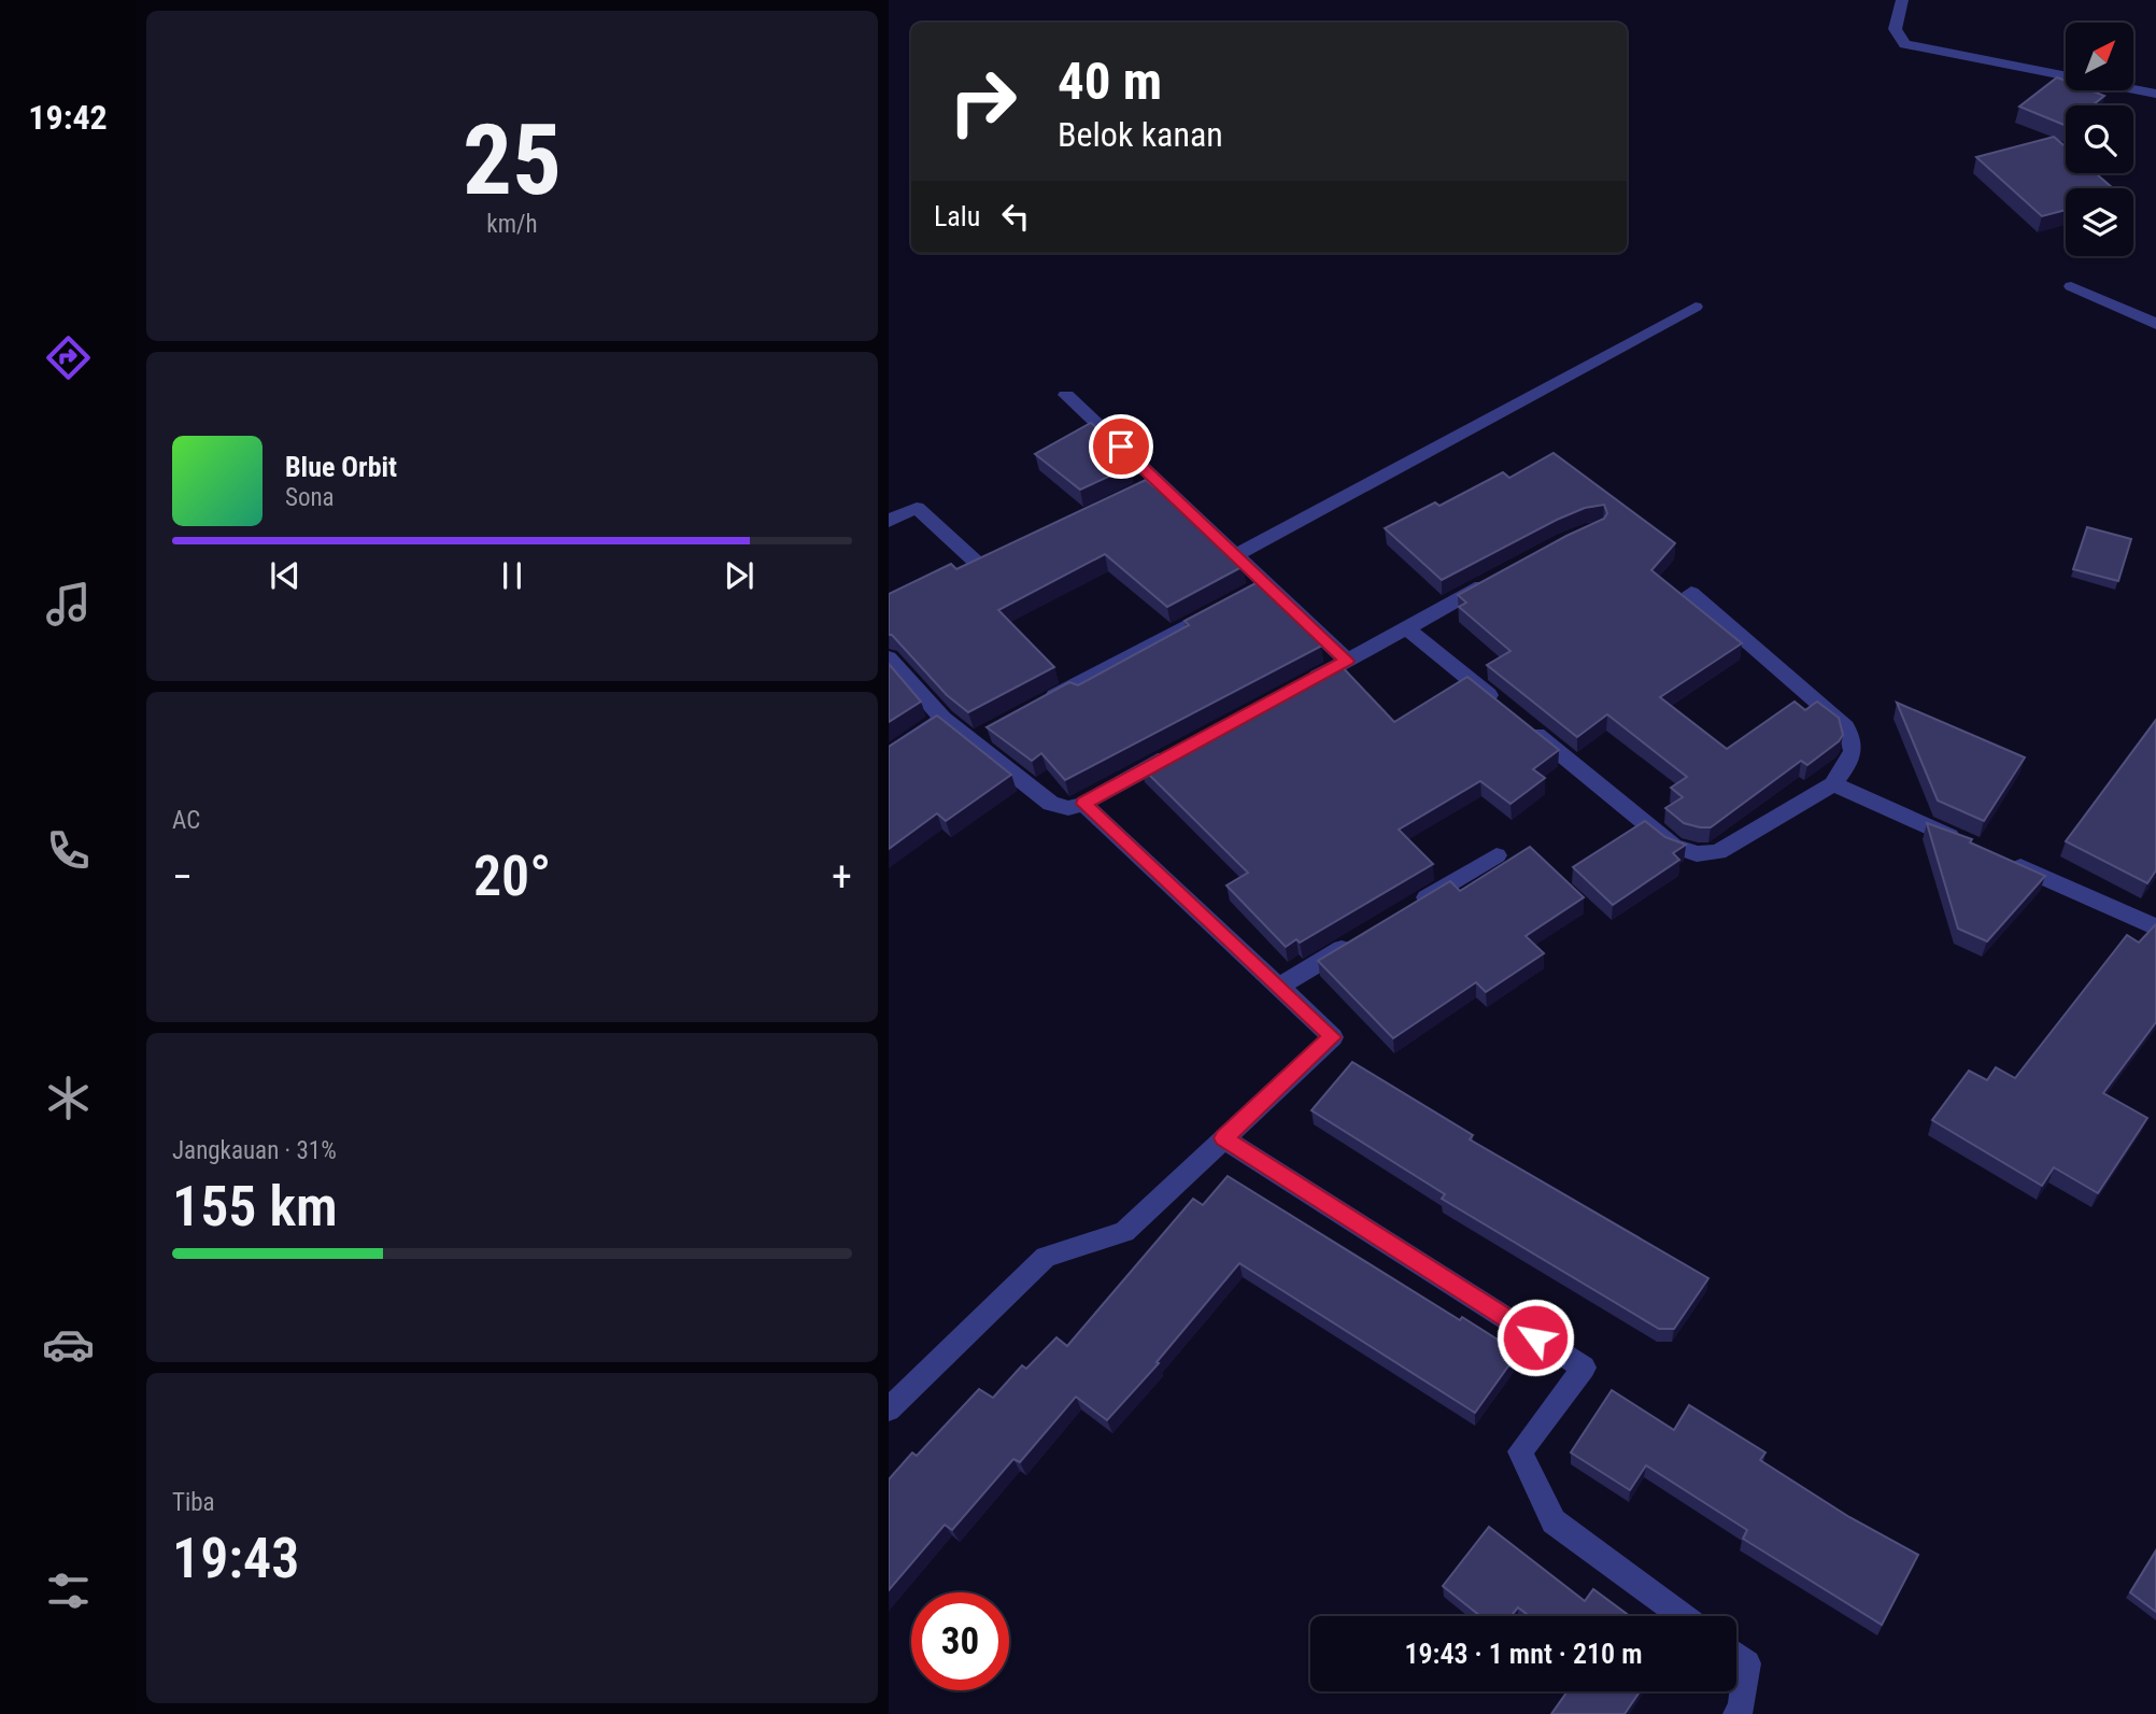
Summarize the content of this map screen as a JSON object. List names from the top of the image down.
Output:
{
  "north": "top right",
  "page": {
    "tabs": "19:42",
    "tile": [
      ["25", "km/h"],
      "AC",
      ["Jangkauan · 31%", "155 km"],
      ["Tiba", "19:43"]
    ],
    "turn": ["40 m", "Belok kanan"],
    "then": "Lalu",
    "song": ["Blue Orbit", "Sona"],
    "heat": ["−", "20°", "+"],
    "limit": "30",
    "trip": "19:43 · 1 mnt · 210 m"
  }
}
